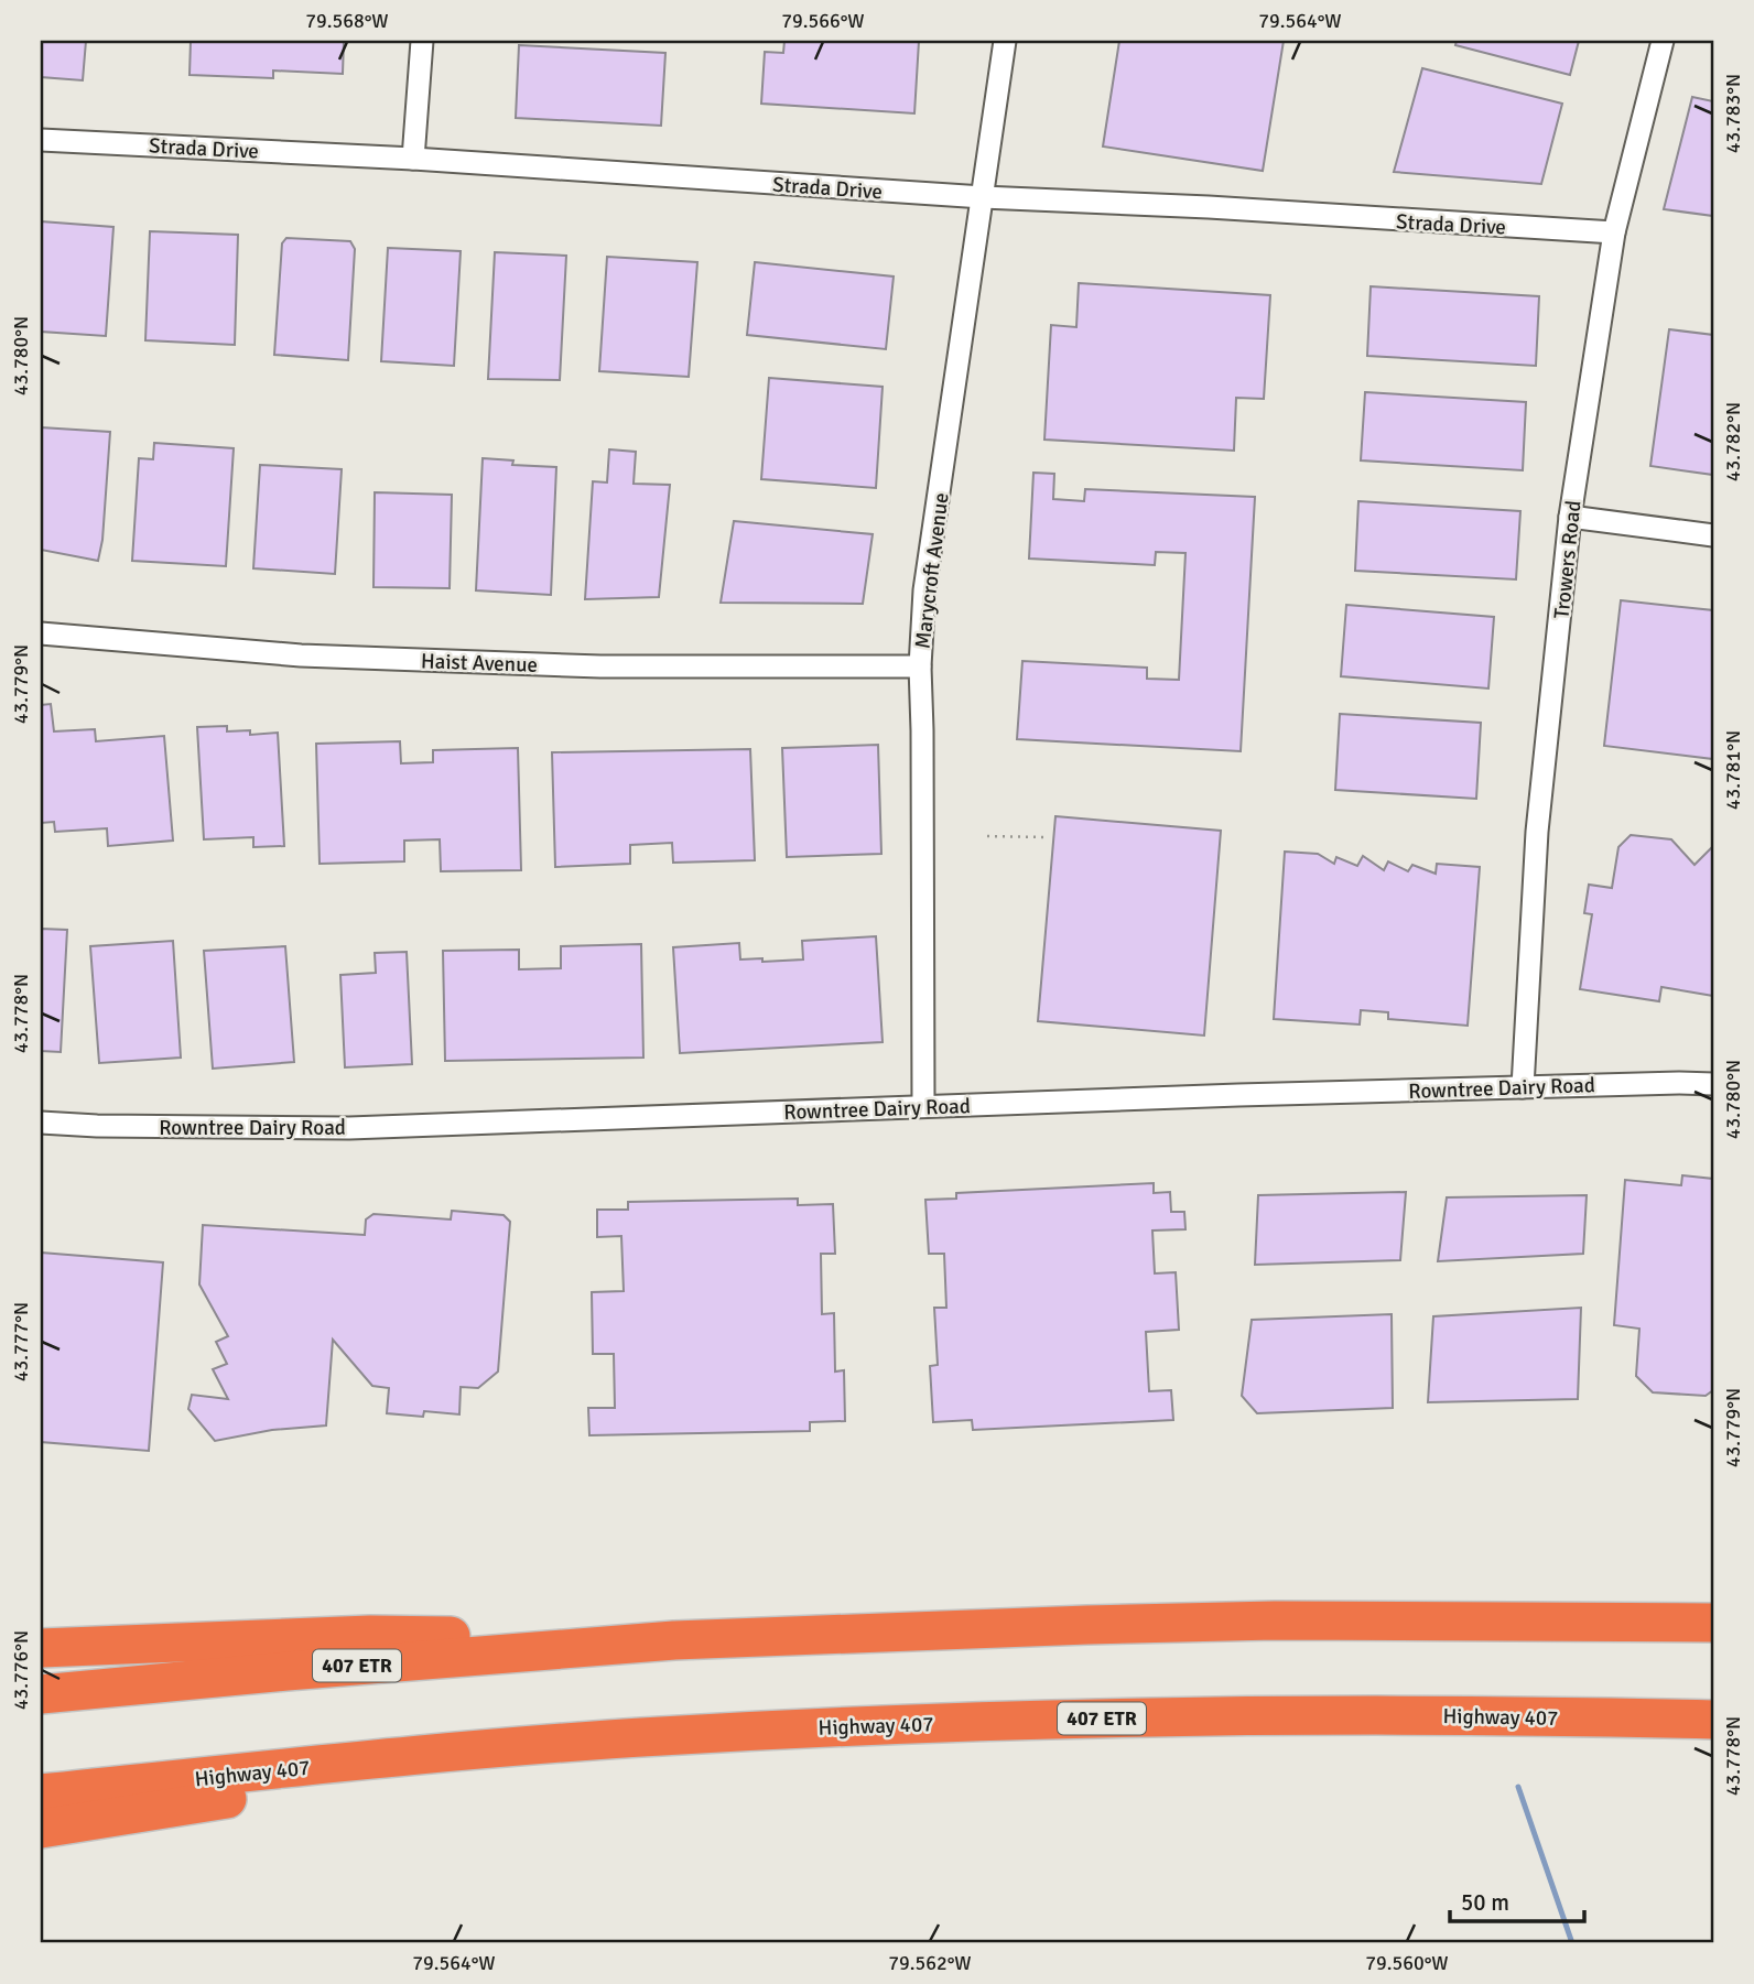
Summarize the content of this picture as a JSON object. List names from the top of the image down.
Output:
{
  "streets": {
    "highway": ["407 ETR", "Highway 407"],
    "street": [
      "Strada Drive",
      "Trowers Road",
      "Marycroft Avenue",
      "Haist Avenue",
      "Rowntree Dairy Road"
    ]
  },
  "crossings": [
    ["Strada Drive", "Trowers Road"],
    ["Strada Drive", "Marycroft Avenue"],
    ["Trowers Road", "Rowntree Dairy Road"],
    ["Marycroft Avenue", "Haist Avenue"],
    ["Marycroft Avenue", "Rowntree Dairy Road"]
  ],
  "scale_bar": "50 m",
  "coordinates": [
    "79.568°W",
    "79.566°W",
    "79.564°W",
    "43.783°N",
    "43.780°N",
    "43.782°N",
    "43.779°N",
    "43.781°N",
    "43.778°N",
    "43.777°N",
    "43.776°N",
    "79.562°W",
    "79.560°W"
  ]
}
